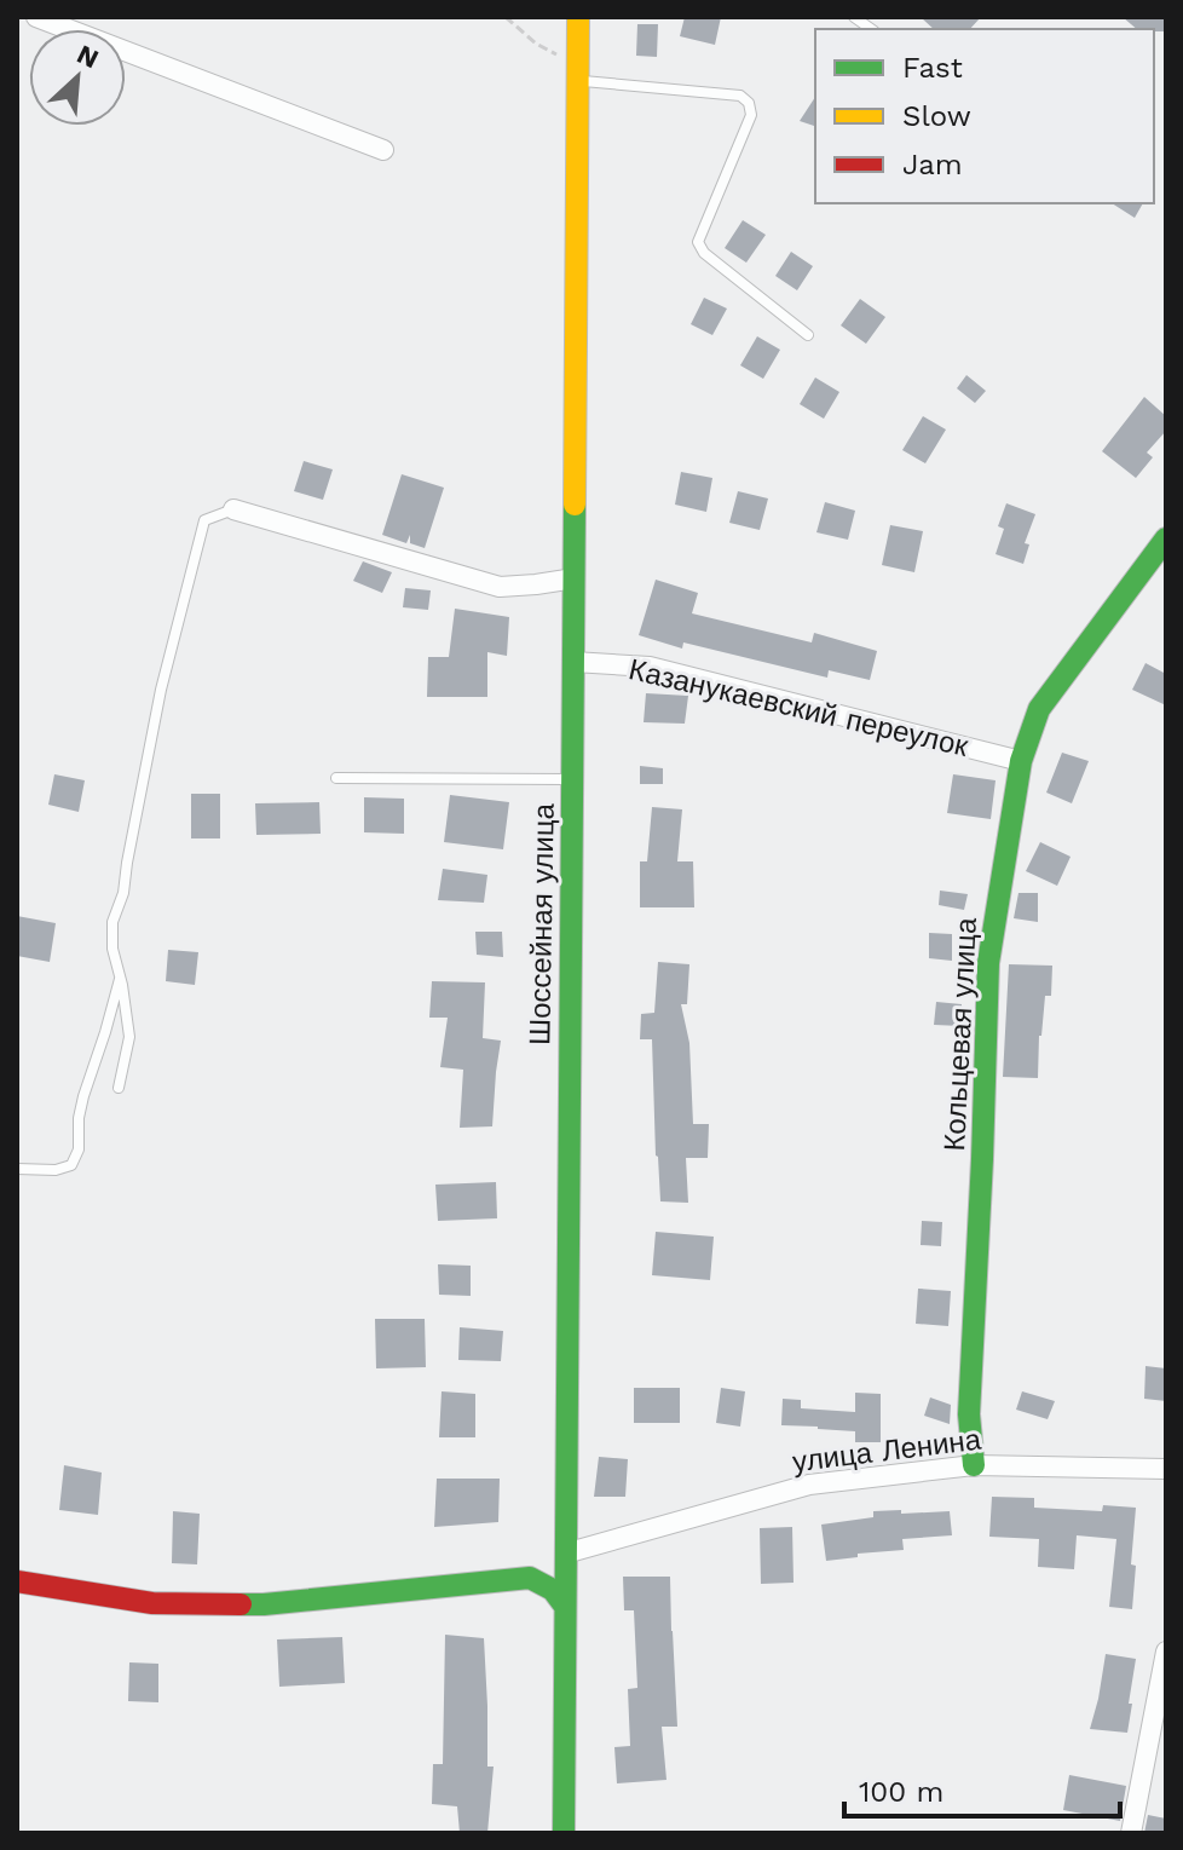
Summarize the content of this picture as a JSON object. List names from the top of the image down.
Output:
{
  "streets": {
    "street": [
      "Казанукаевский переулок",
      "Шоссейная улица",
      "Кольцевая улица",
      "улица Ленина"
    ]
  },
  "crossings": [
    ["Казанукаевский переулок", "Шоссейная улица"],
    ["Казанукаевский переулок", "Кольцевая улица"],
    ["Шоссейная улица", "улица Ленина"],
    ["Кольцевая улица", "улица Ленина"]
  ],
  "legend": ["Fast", "Slow", "Jam"],
  "scale_bar": "100 m",
  "north": "top right"
}
